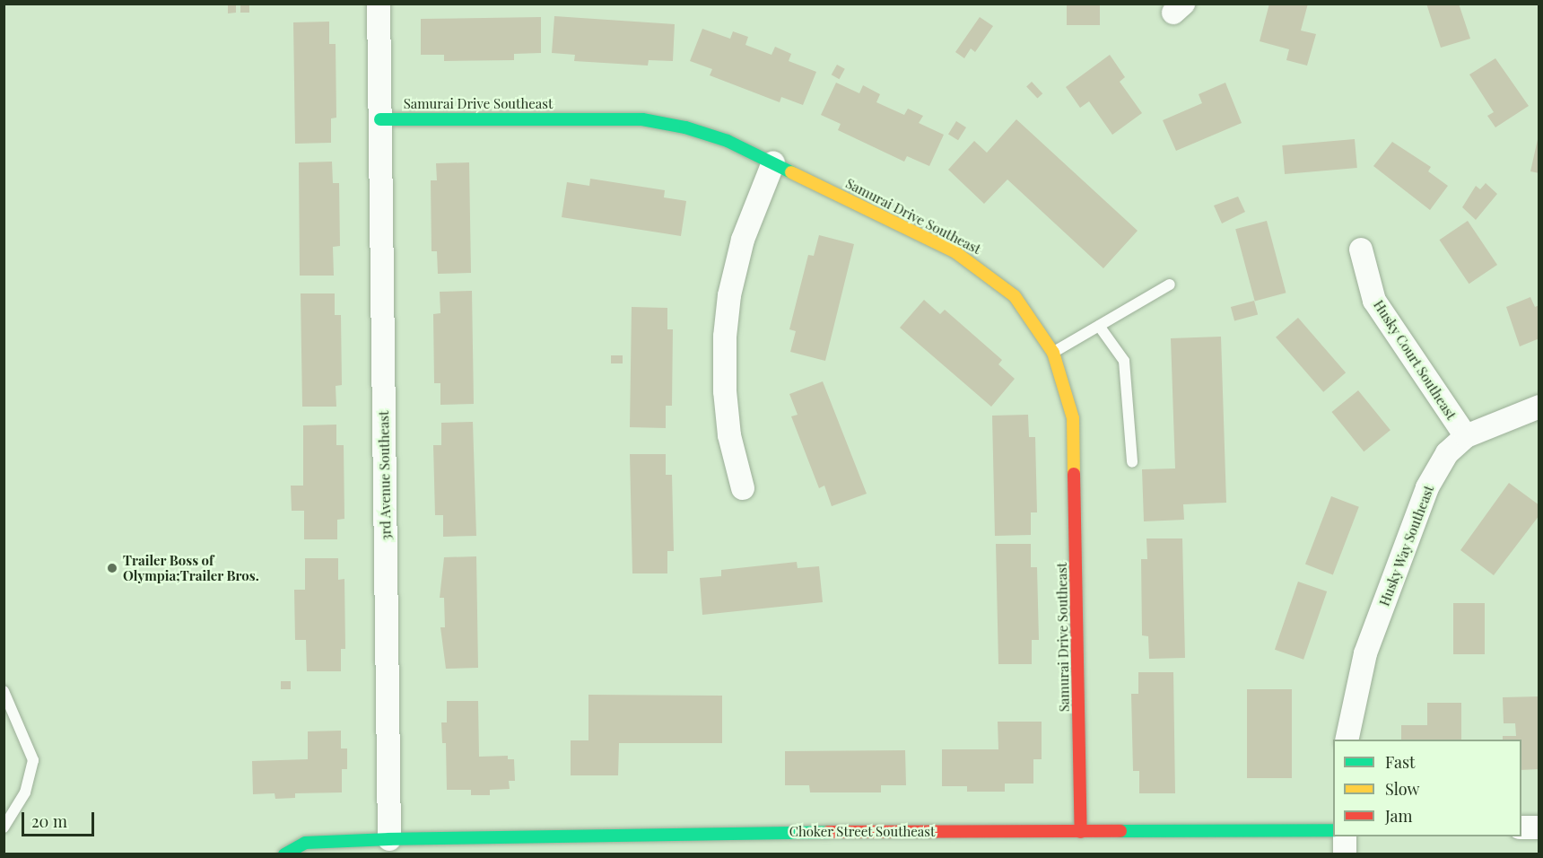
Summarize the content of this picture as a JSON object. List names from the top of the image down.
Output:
{
  "streets": {
    "street": [
      "Samurai Drive Southeast",
      "Husky Court Southeast",
      "3rd Avenue Southeast",
      "Husky Way Southeast",
      "Choker Street Southeast"
    ]
  },
  "crossings": [
    ["Samurai Drive Southeast", "3rd Avenue Southeast"],
    ["Samurai Drive Southeast", "Choker Street Southeast"],
    ["Husky Court Southeast", "Husky Way Southeast"],
    ["3rd Avenue Southeast", "Choker Street Southeast"]
  ],
  "places": ["Trailer Boss of Olympia;Trailer Bros."],
  "legend": ["Fast", "Slow", "Jam"],
  "scale_bar": "20 m"
}
